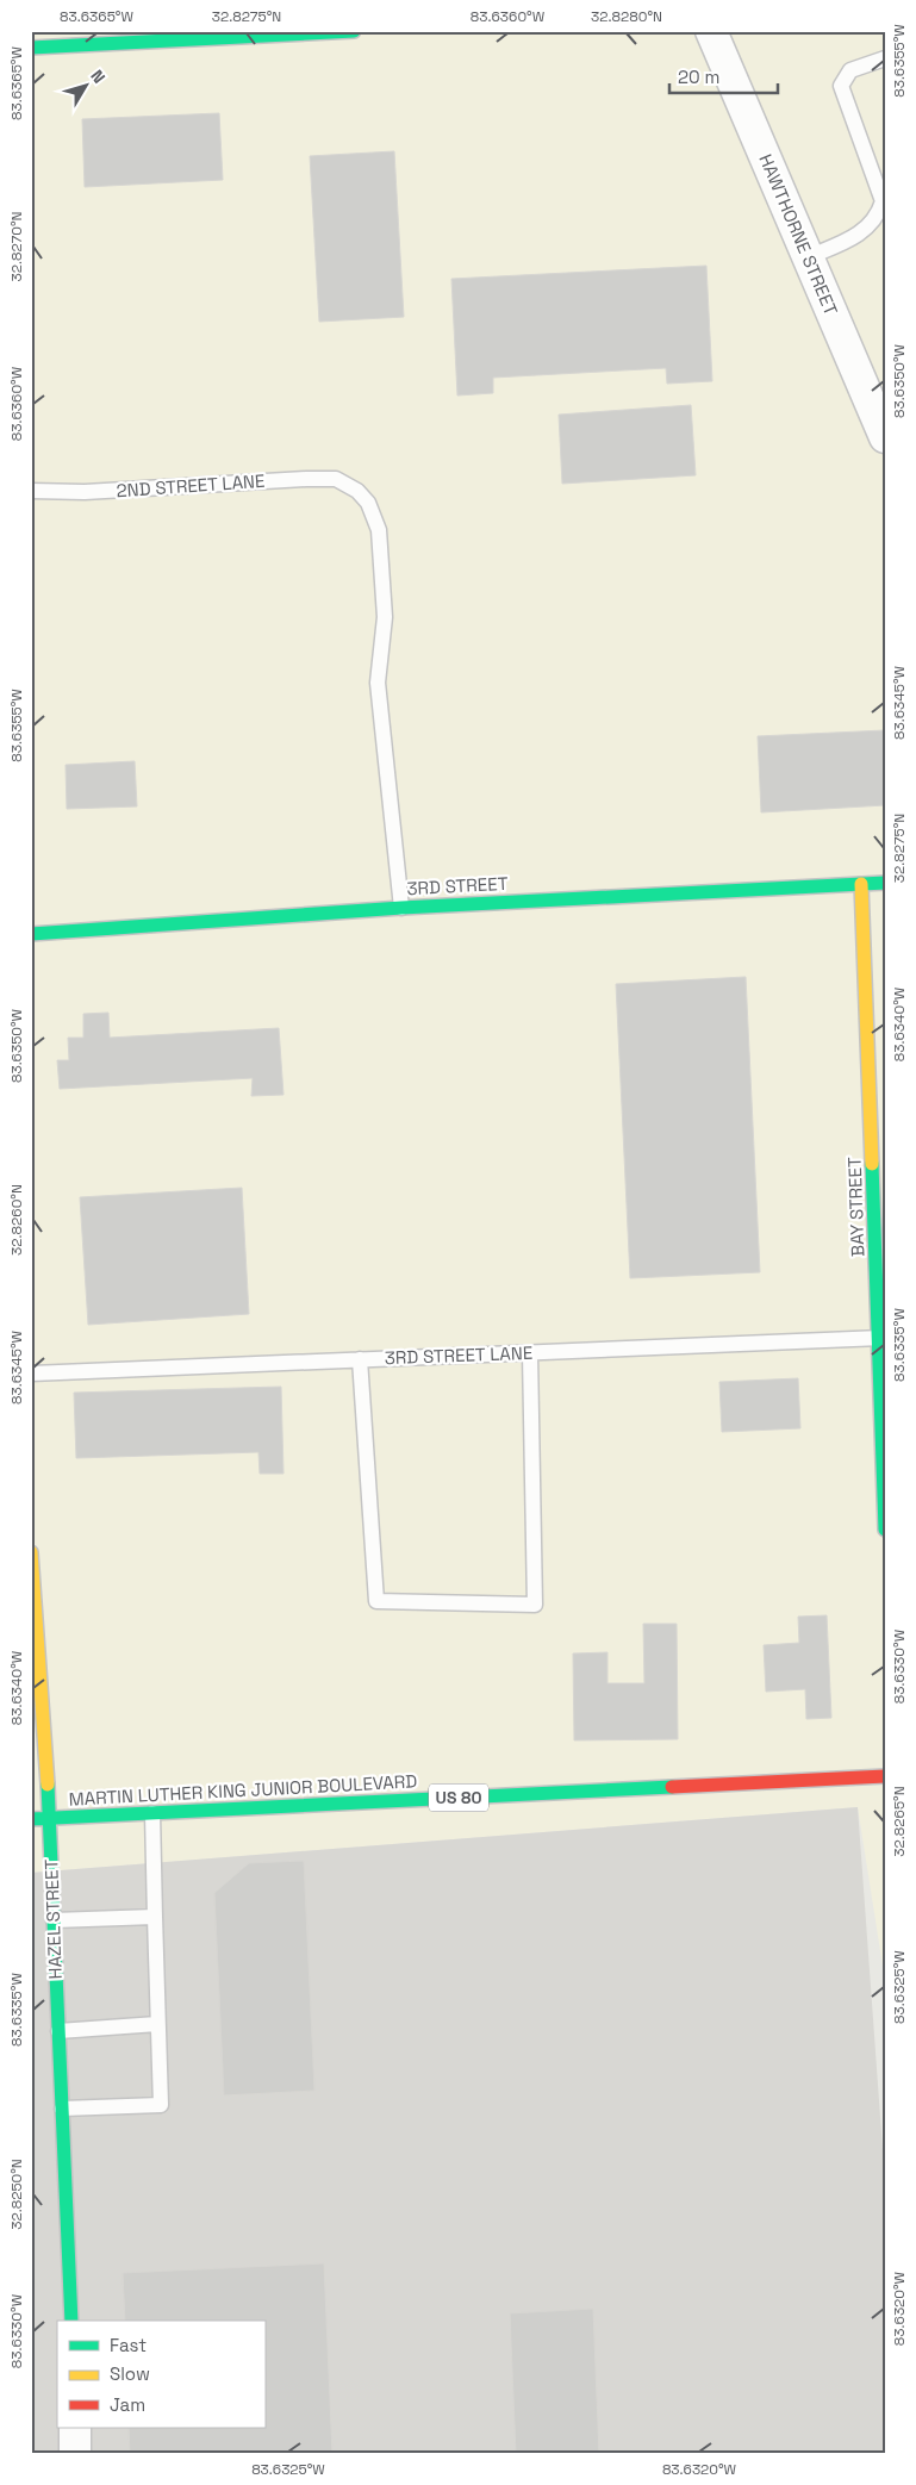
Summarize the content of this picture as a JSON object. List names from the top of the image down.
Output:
{
  "streets": {
    "street": [
      "HAWTHORNE STREET",
      "3RD STREET",
      "BAY STREET",
      "MARTIN LUTHER KING JUNIOR BOULEVARD",
      "US 80",
      "HAZEL STREET"
    ],
    "lane": ["2ND STREET LANE", "3RD STREET LANE"]
  },
  "crossings": [
    ["2ND STREET LANE", "3RD STREET"],
    ["3RD STREET", "BAY STREET"],
    ["BAY STREET", "3RD STREET LANE"],
    ["MARTIN LUTHER KING JUNIOR BOULEVARD", "HAZEL STREET"]
  ],
  "legend": ["Fast", "Slow", "Jam"],
  "scale_bar": "20 m",
  "north": "top right",
  "coordinates": [
    "83.6365°W",
    "32.8275°N",
    "83.6360°W",
    "32.8280°N",
    "83.6355°W",
    "32.8270°N",
    "83.6350°W",
    "83.6345°W",
    "83.6340°W",
    "32.8260°N",
    "83.6335°W",
    "83.6330°W",
    "32.8265°N",
    "83.6325°W",
    "32.8250°N",
    "83.6320°W"
  ]
}
